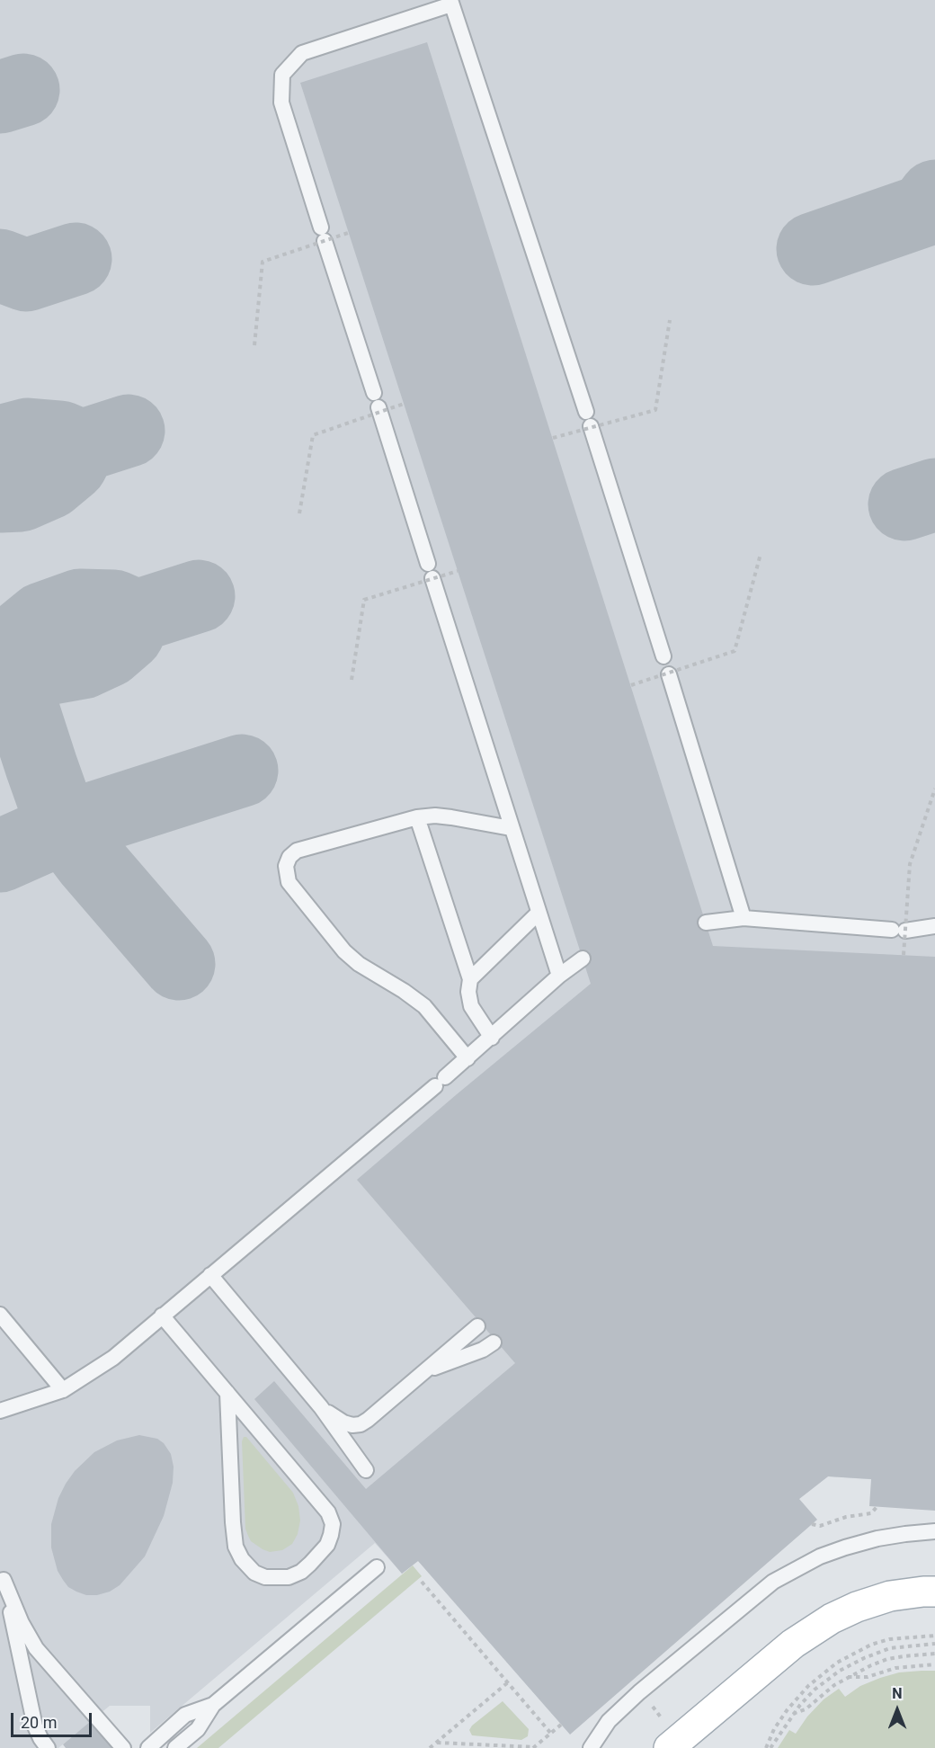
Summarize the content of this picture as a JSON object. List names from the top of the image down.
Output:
{
  "scale_bar": "20 m",
  "north": "top"
}
